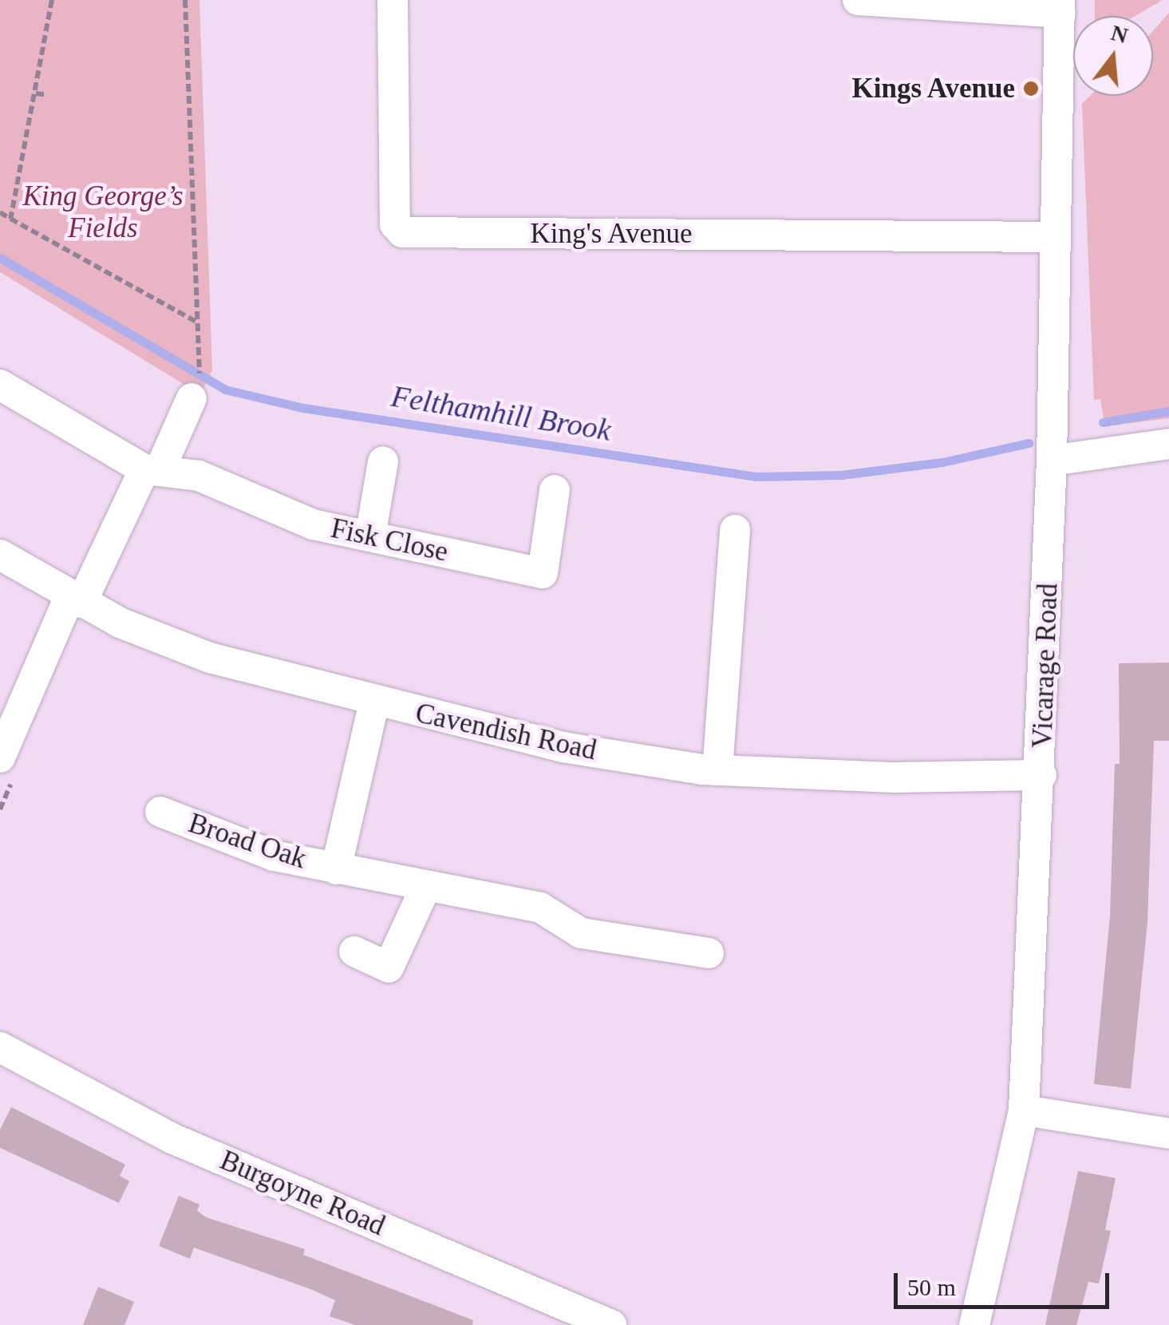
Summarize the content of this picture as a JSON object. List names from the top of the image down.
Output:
{
  "streets": {
    "street": [
      "King's Avenue",
      "Fisk Close",
      "Vicarage Road",
      "Cavendish Road",
      "Broad Oak",
      "Burgoyne Road"
    ]
  },
  "crossings": [
    ["King's Avenue", "Vicarage Road"],
    ["Vicarage Road", "Cavendish Road"],
    ["Cavendish Road", "Broad Oak"]
  ],
  "water": ["Felthamhill Brook"],
  "parks": ["King George’s Fields"],
  "places": ["Kings Avenue"],
  "scale_bar": "50 m",
  "north": "top"
}
